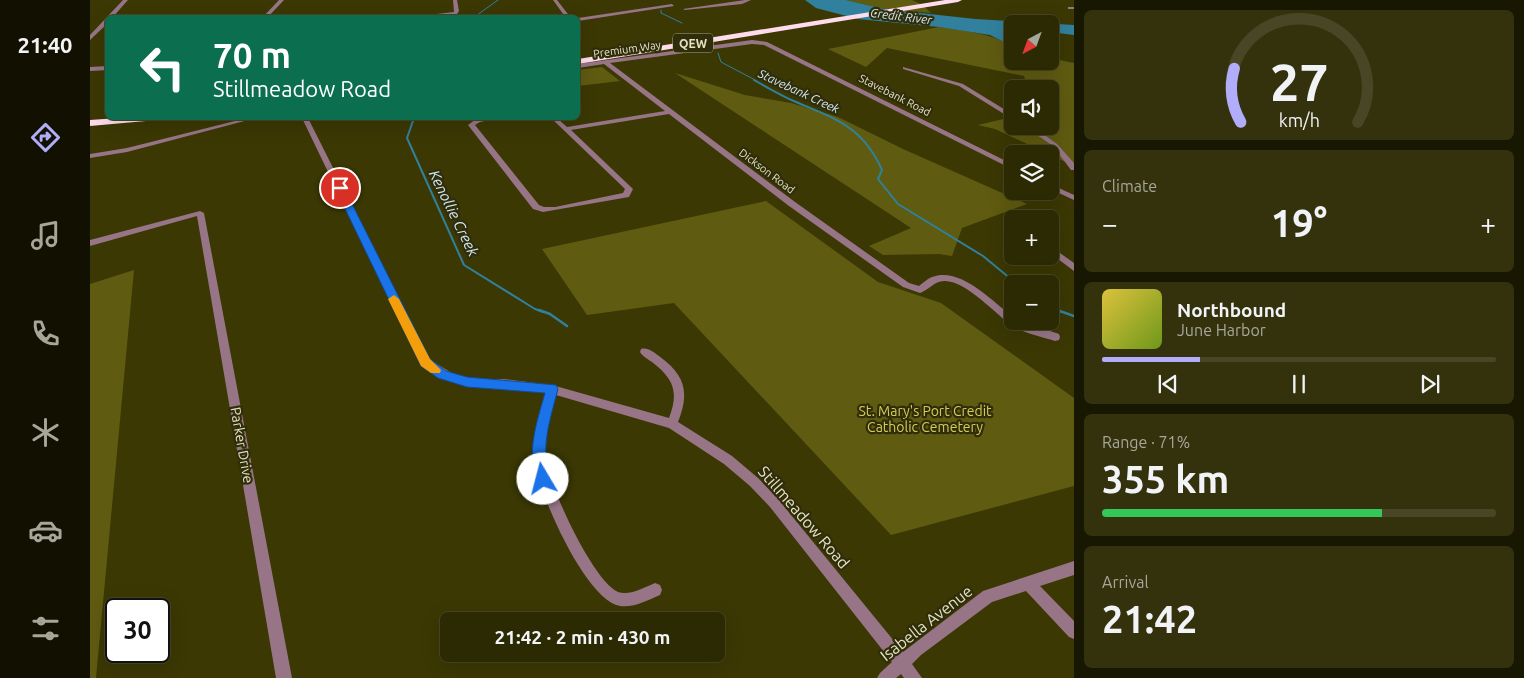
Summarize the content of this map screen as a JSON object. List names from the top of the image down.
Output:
{
  "streets": {
    "highway": ["QEW"],
    "street": [
      "Premium Way",
      "Stavebank Road",
      "Dickson Road",
      "Parker Drive",
      "Stillmeadow Road",
      "Isabella Avenue"
    ]
  },
  "crossings": [
    ["Premium Way", "Stavebank Road"],
    ["Premium Way", "Dickson Road"],
    ["Stillmeadow Road", "Isabella Avenue"]
  ],
  "water": ["Credit River", "Stavebank Creek", "Kenollie Creek"],
  "parks": ["St. Mary's Port Credit Catholic Cemetery"],
  "north": "bottom left",
  "page": {
    "tabs": "21:40",
    "map_buttons": ["+", "−"],
    "turn": ["70 m", "Stillmeadow Road"],
    "tile": [
      "Climate",
      ["Range · 71%", "355 km"],
      ["Arrival", "21:42"]
    ],
    "heat": ["−", "19°", "+"],
    "song": ["Northbound", "June Harbor"],
    "limit": "30",
    "trip": "21:42 · 2 min · 430 m",
    "gauge": ["27", "km/h"]
  }
}
